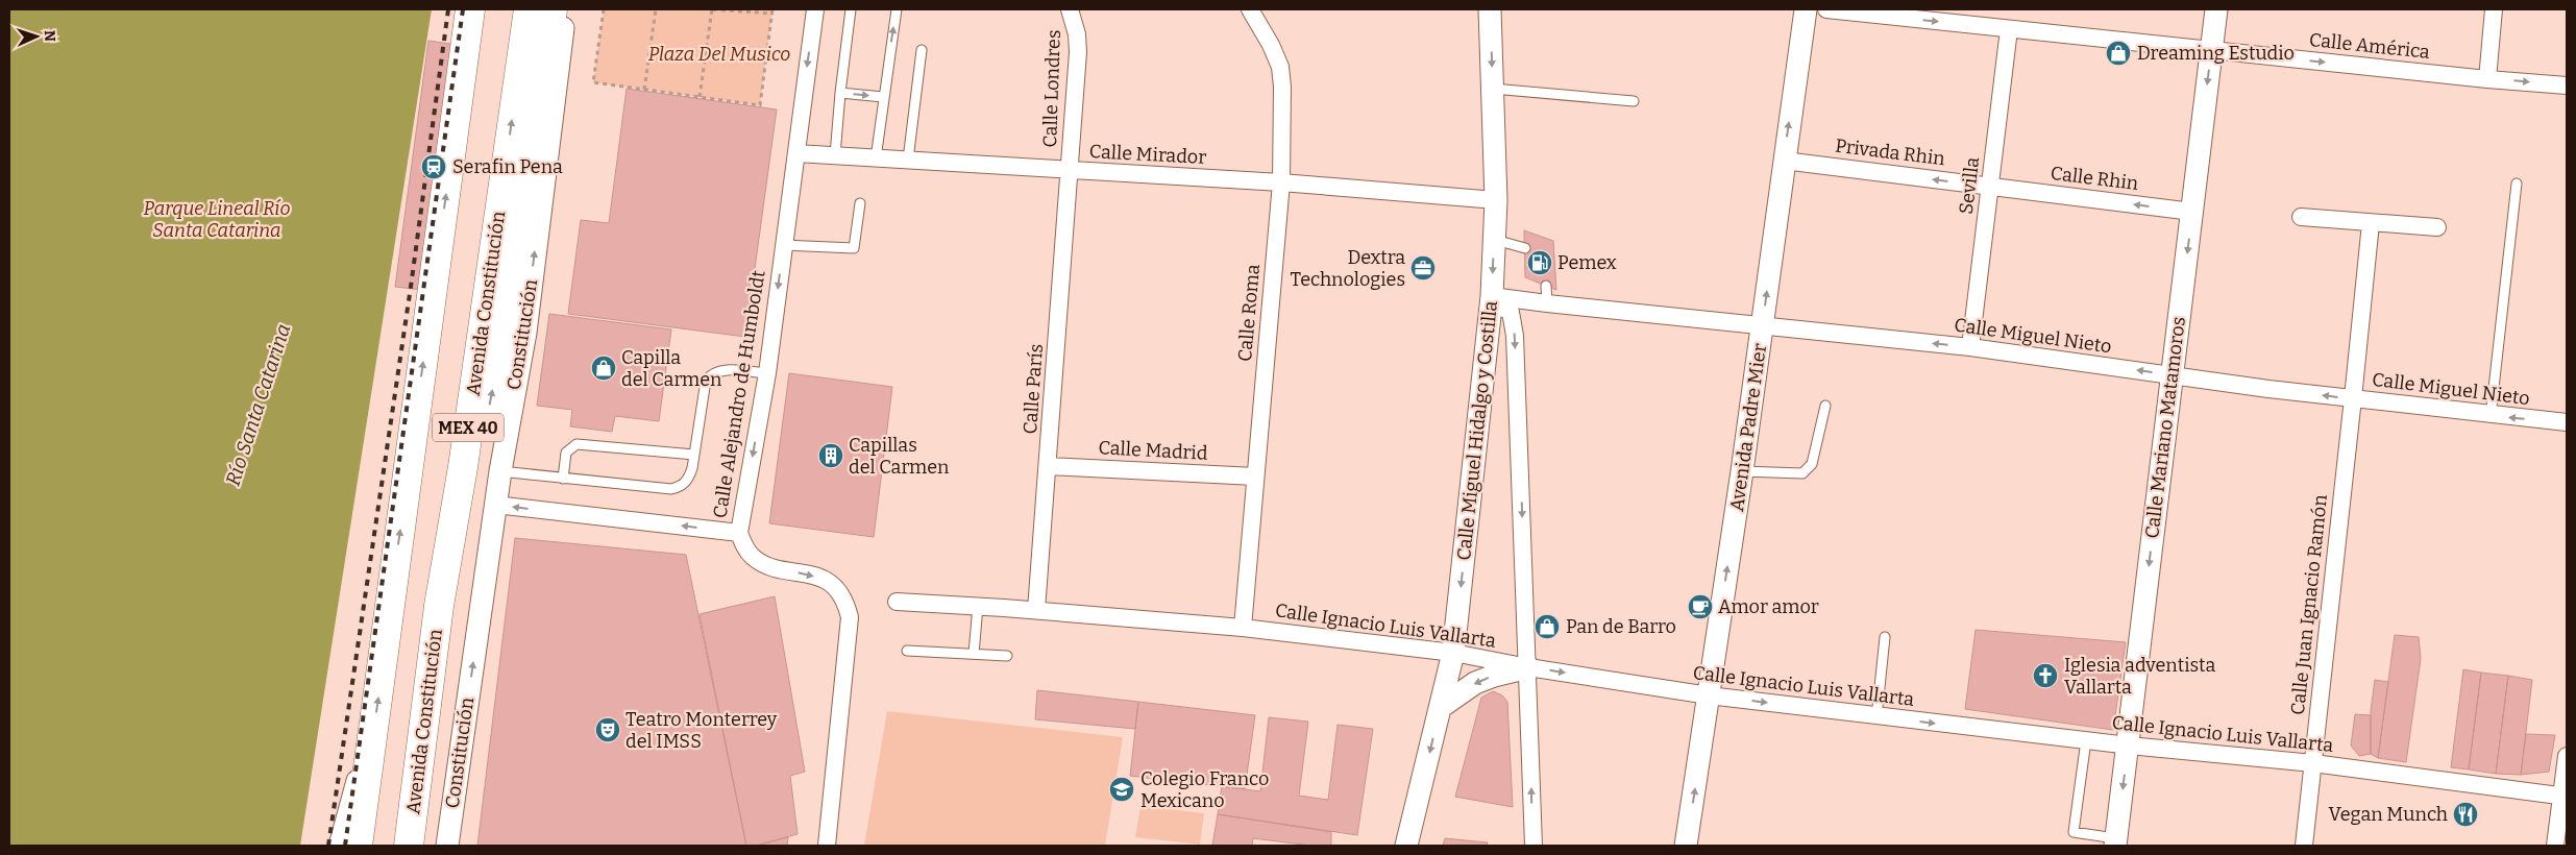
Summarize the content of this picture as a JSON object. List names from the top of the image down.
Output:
{
  "streets": {
    "highway": ["Avenida Constitución", "MEX 40"],
    "street": [
      "Calle América",
      "Calle Londres",
      "Privada Rhin",
      "Calle Mirador",
      "Calle Rhin",
      "Sevilla",
      "Calle Roma",
      "Constitución",
      "Calle Miguel Nieto",
      "Calle París",
      "Calle Alejandro de Humboldt",
      "Avenida Padre Mier",
      "Calle Mariano Matamoros",
      "Calle Miguel Hidalgo y Costilla",
      "Calle Madrid",
      "Calle Juan Ignacio Ramón",
      "Calle Ignacio Luis Vallarta"
    ]
  },
  "crossings": [
    ["Calle América", "Sevilla"],
    ["Calle América", "Calle Mariano Matamoros"],
    ["Calle Londres", "Calle Mirador"],
    ["Calle Londres", "Calle París"],
    ["Privada Rhin", "Calle Rhin"],
    ["Privada Rhin", "Sevilla"],
    ["Privada Rhin", "Avenida Padre Mier"],
    ["Calle Mirador", "Calle Roma"],
    ["Calle Mirador", "Calle París"],
    ["Calle Mirador", "Calle Alejandro de Humboldt"],
    ["Calle Mirador", "Calle Miguel Hidalgo y Costilla"],
    ["Calle Rhin", "Sevilla"],
    ["Calle Rhin", "Calle Mariano Matamoros"],
    ["Sevilla", "Calle Miguel Nieto"],
    ["Calle Roma", "Calle Madrid"],
    ["Calle Roma", "Calle Ignacio Luis Vallarta"],
    ["Calle Miguel Nieto", "Avenida Padre Mier"],
    ["Calle Miguel Nieto", "Calle Mariano Matamoros"],
    ["Calle Miguel Nieto", "Calle Miguel Hidalgo y Costilla"],
    ["Calle Miguel Nieto", "Calle Juan Ignacio Ramón"],
    ["Calle París", "Calle Madrid"],
    ["Calle París", "Calle Ignacio Luis Vallarta"],
    ["Avenida Padre Mier", "Calle Ignacio Luis Vallarta"],
    ["Calle Mariano Matamoros", "Calle Ignacio Luis Vallarta"],
    ["Calle Miguel Hidalgo y Costilla", "Calle Ignacio Luis Vallarta"],
    ["Calle Juan Ignacio Ramón", "Calle Ignacio Luis Vallarta"]
  ],
  "one_way": [
    "Calle América",
    "Privada Rhin",
    "Calle Rhin",
    "Constitución",
    "Calle Miguel Nieto",
    "Calle Alejandro de Humboldt",
    "Calle Mariano Matamoros"
  ],
  "water": ["Río Santa Catarina"],
  "parks": ["Plaza Del Musico", "Parque Lineal Río Santa Catarina"],
  "places": {
    "shop": ["Dreaming Estudio", "Capilla del Carmen", "Pan de Barro"],
    "station": ["Serafin Pena"],
    "fuel station": ["Pemex"],
    "office": ["Dextra Technologies"],
    "building": ["Capillas del Carmen"],
    "cafe": ["Amor amor"],
    "church": ["Iglesia adventista Vallarta"],
    "theatre": ["Teatro Monterrey del IMSS"],
    "school or university": ["Colegio Franco Mexicano"],
    "restaurant": ["Vegan Munch"]
  },
  "north": "right"
}
